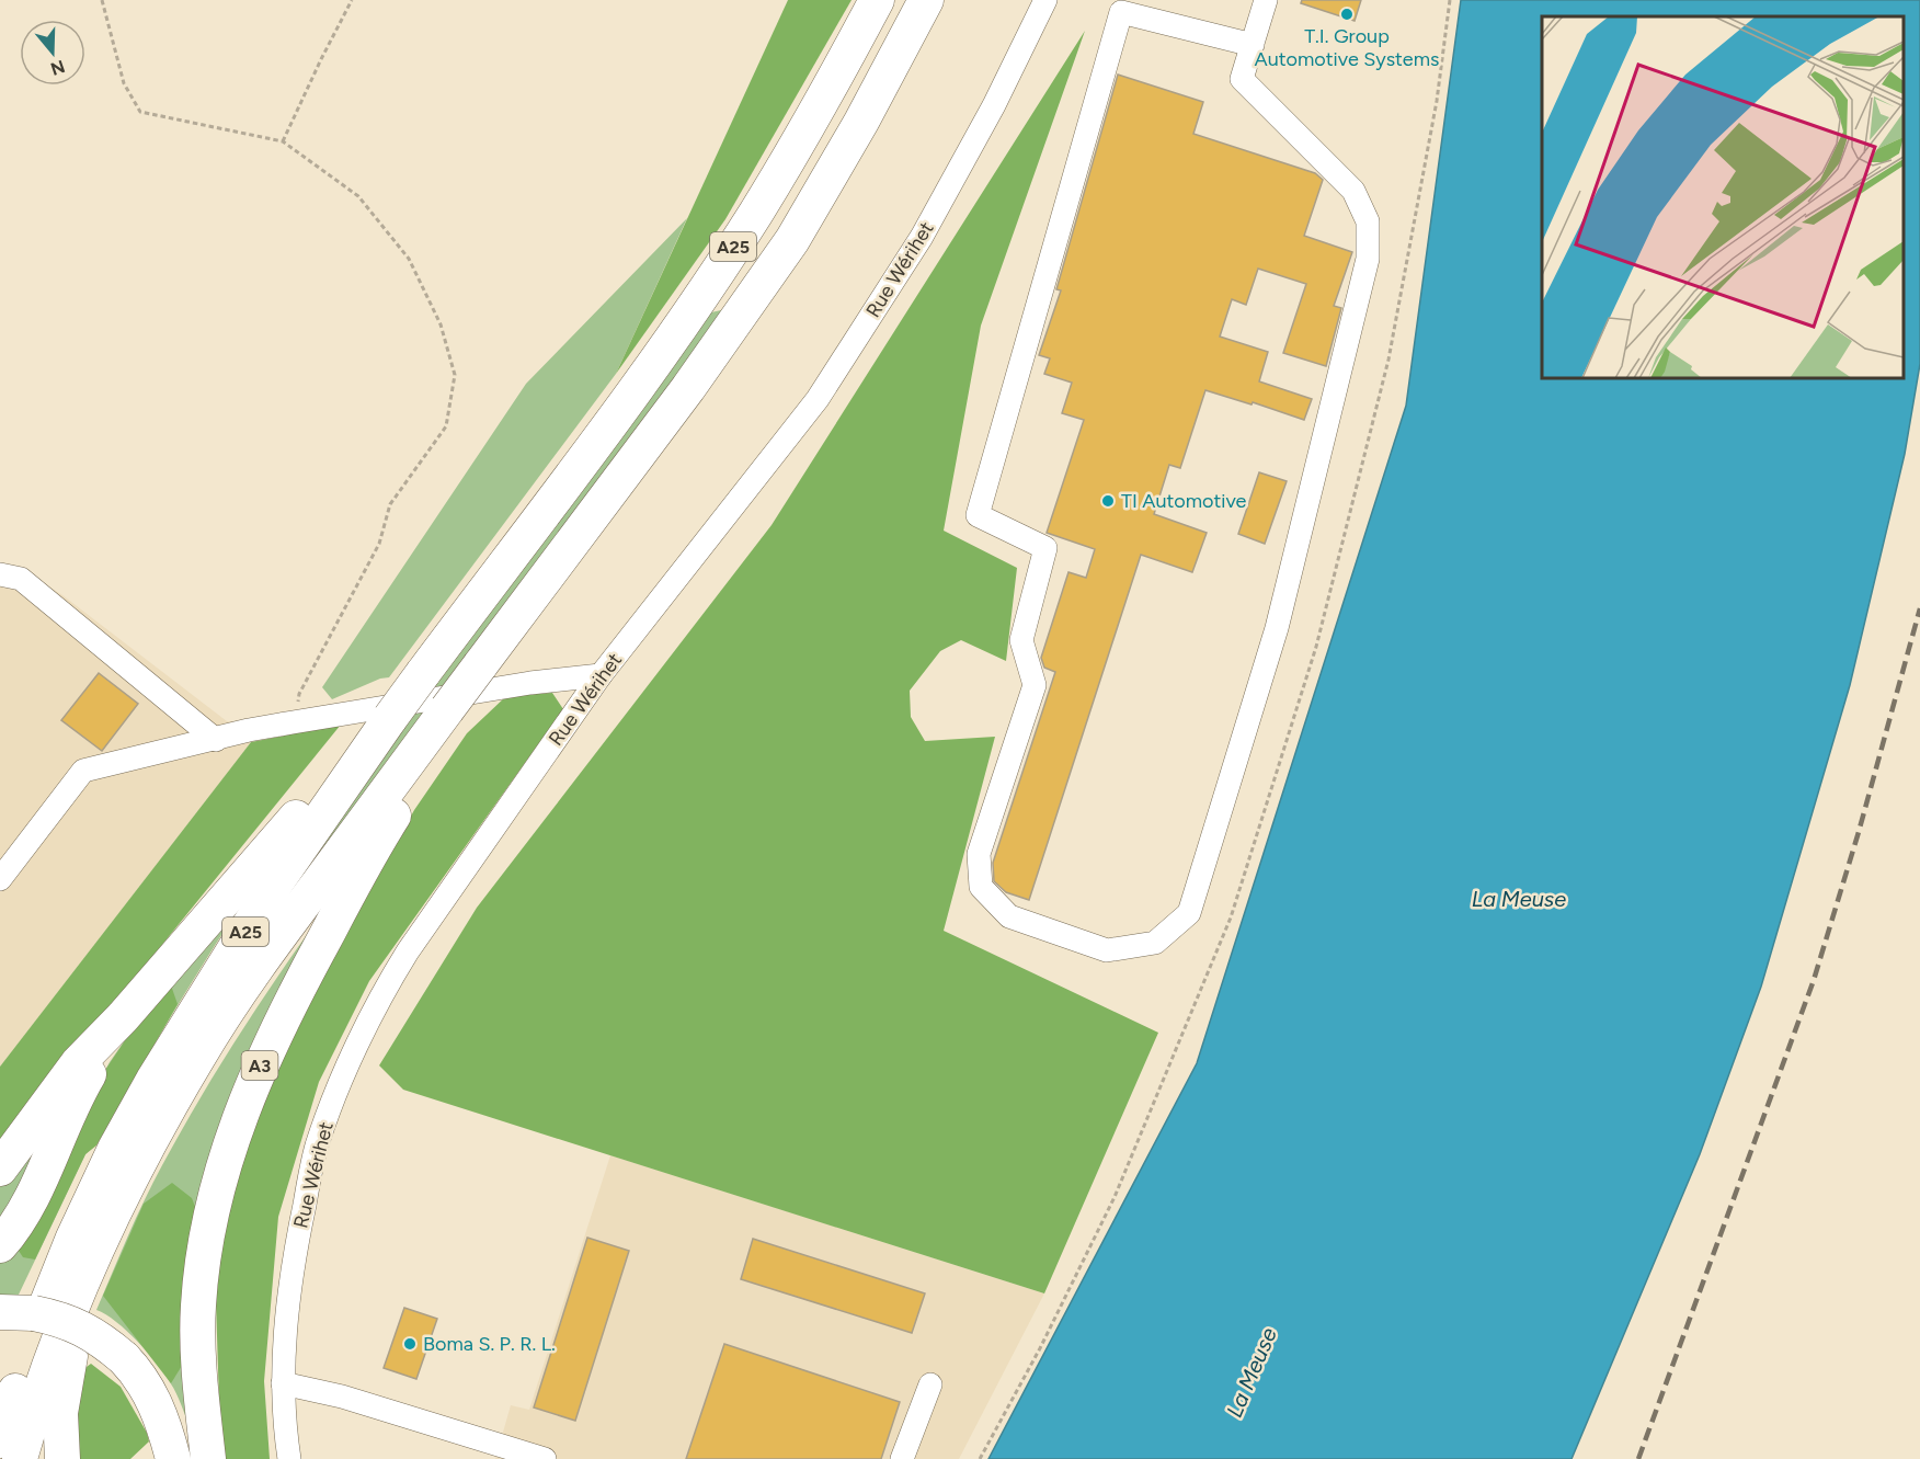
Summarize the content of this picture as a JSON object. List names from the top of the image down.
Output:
{
  "streets": {
    "highway": ["A25", "A3"],
    "street": ["Rue Wérihet"]
  },
  "crossings": [
    ["A25", "A3"]
  ],
  "water": ["La Meuse"],
  "places": ["T.I. Group Automotive Systems", "TI Automotive", "Boma S. P. R. L."],
  "north": "bottom"
}
